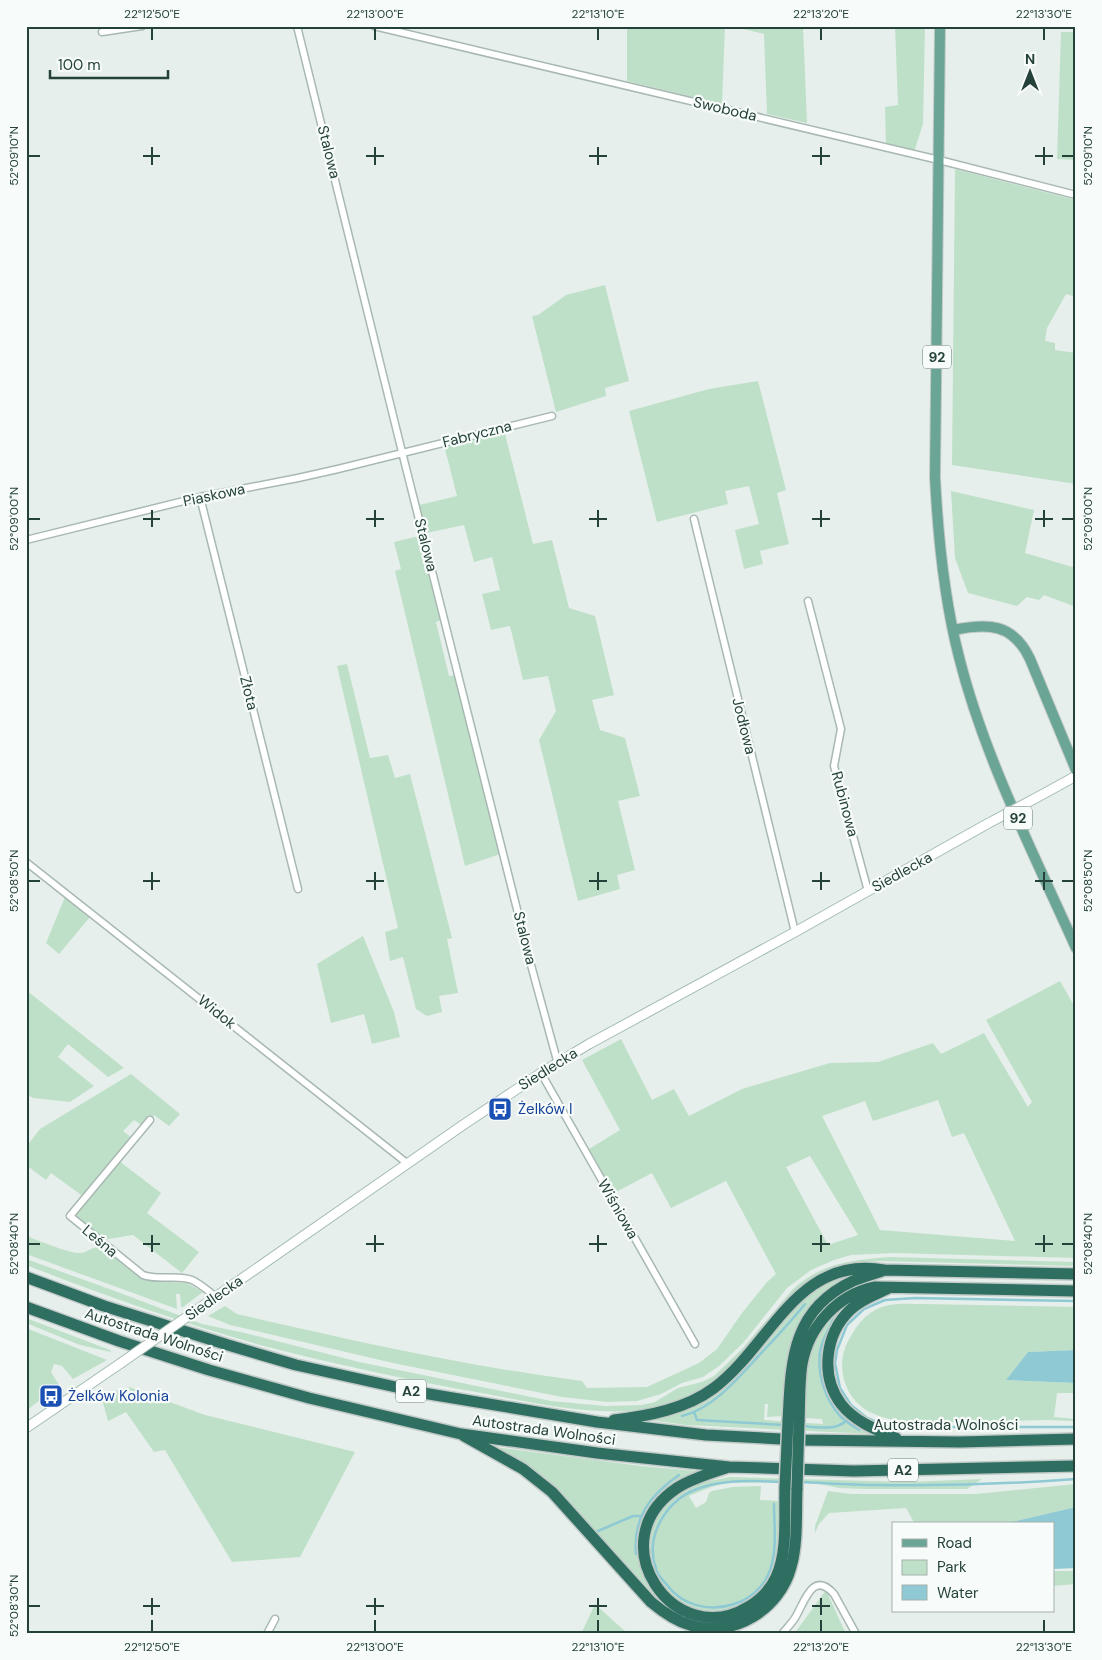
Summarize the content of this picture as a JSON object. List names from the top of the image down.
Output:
{
  "streets": {
    "highway": ["Autostrada Wolności", "A2"],
    "main road": ["92", "Siedlecka"],
    "street": [
      "Swoboda",
      "Stalowa",
      "Fabryczna",
      "Piaskowa",
      "Złota",
      "Jodłowa",
      "Rubinowa",
      "Widok",
      "Wiśniowa",
      "Leśna"
    ]
  },
  "crossings": [
    ["Swoboda", "92"],
    ["Stalowa", "Fabryczna"],
    ["Stalowa", "Piaskowa"],
    ["Stalowa", "Siedlecka"],
    ["Fabryczna", "Piaskowa"],
    ["Piaskowa", "Złota"],
    ["Jodłowa", "Siedlecka"],
    ["Rubinowa", "Siedlecka"],
    ["Siedlecka", "Widok"],
    ["Siedlecka", "Wiśniowa"],
    ["Siedlecka", "Leśna"]
  ],
  "places": {
    "bus stop": ["Żelków I", "Żelków Kolonia"]
  },
  "legend": ["Road", "Park", "Water"],
  "scale_bar": "100 m",
  "north": "top",
  "coordinates": [
    "22°12'50\"E",
    "22°13'00\"E",
    "22°13'10\"E",
    "22°13'20\"E",
    "22°13'30\"E",
    "52°09'10\"N",
    "52°09'00\"N",
    "52°08'50\"N",
    "52°08'40\"N",
    "52°08'30\"N"
  ]
}
